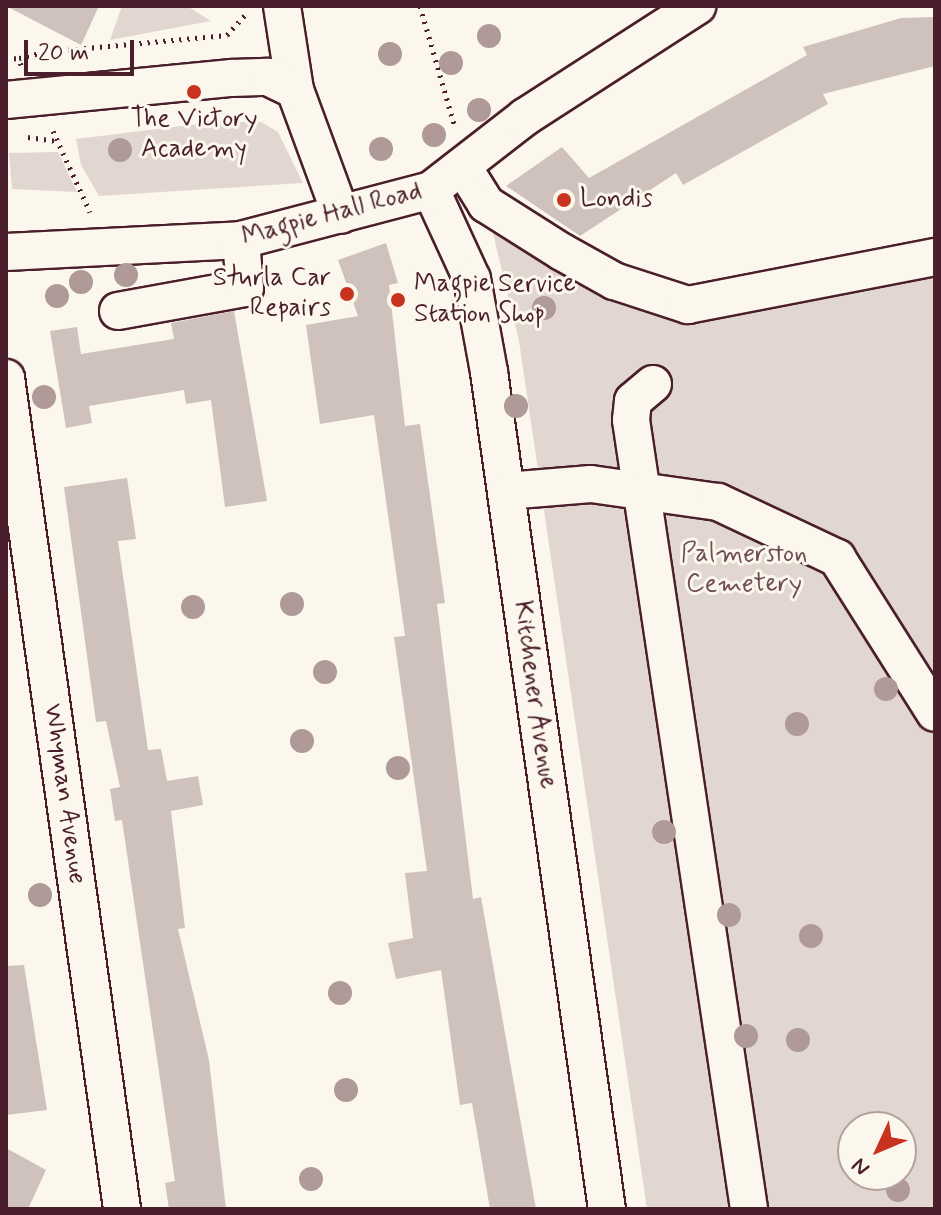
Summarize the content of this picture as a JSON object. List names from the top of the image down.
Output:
{
  "streets": {
    "street": ["Magpie Hall Road", "Kitchener Avenue", "Whyman Avenue"]
  },
  "crossings": [
    ["Magpie Hall Road", "Kitchener Avenue"]
  ],
  "parks": ["Palmerston Cemetery"],
  "places": [
    "The Victory Academy",
    "Londis",
    "Sturla Car Repairs",
    "Magpie Service Station Shop"
  ],
  "scale_bar": "20 m",
  "north": "bottom left"
}
